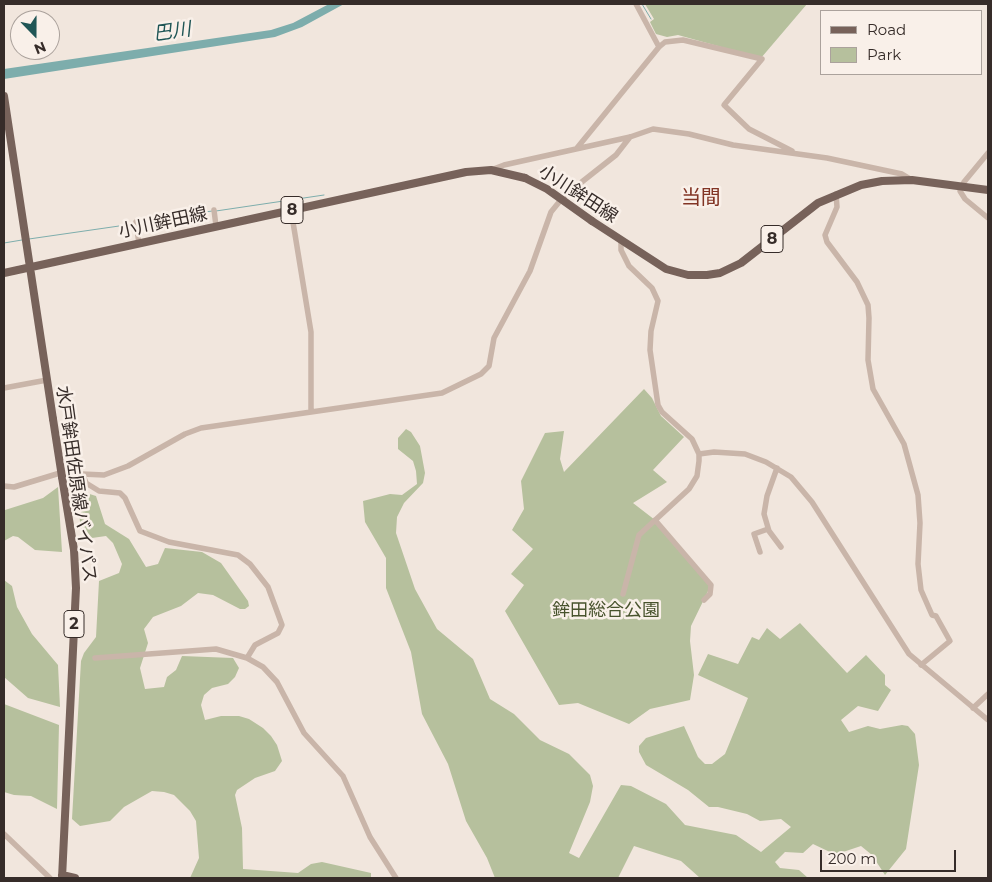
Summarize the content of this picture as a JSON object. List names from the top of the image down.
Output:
{
  "streets": {
    "main road": [
      "小川鉾田線",
      "8",
      "水戸鉾田佐原線バイパス",
      "2"
    ]
  },
  "crossings": [
    ["小川鉾田線", "水戸鉾田佐原線バイパス"]
  ],
  "districts": ["当間"],
  "water": ["巴川"],
  "parks": ["鉾田総合公園"],
  "legend": ["Road", "Park"],
  "scale_bar": "200 m",
  "north": "bottom"
}
